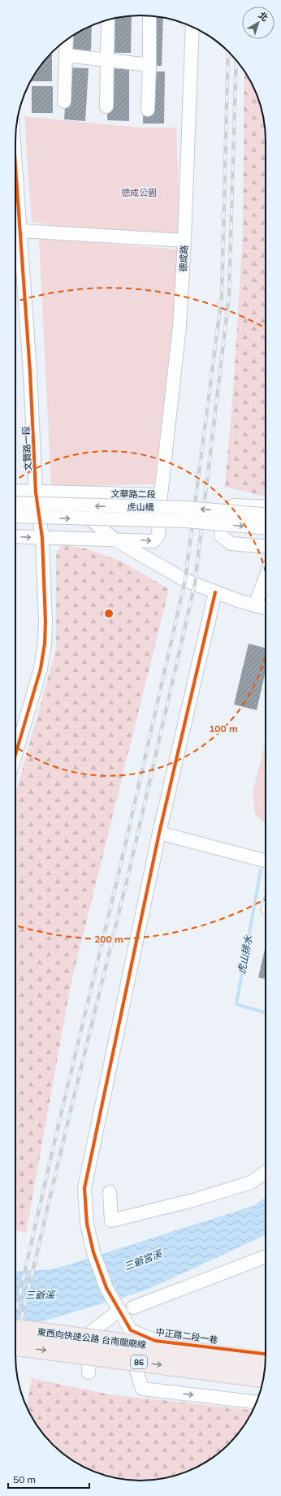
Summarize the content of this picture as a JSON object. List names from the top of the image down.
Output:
{
  "streets": {
    "highway": ["東西向快速公路 台南關廟線", "86"],
    "street": [
      "德成路",
      "文賢路一段",
      "文華路二段",
      "虎山橋",
      "中正路二段一巷"
    ]
  },
  "crossings": [
    ["德成路", "文華路二段"],
    ["文賢路一段", "文華路二段"]
  ],
  "water": ["虎山排水", "三爺宮溪", "三爺溪"],
  "parks": ["德成公園"],
  "scale_bar": "50 m",
  "north": "top right",
  "rings": ["100 m", "200 m"]
}
